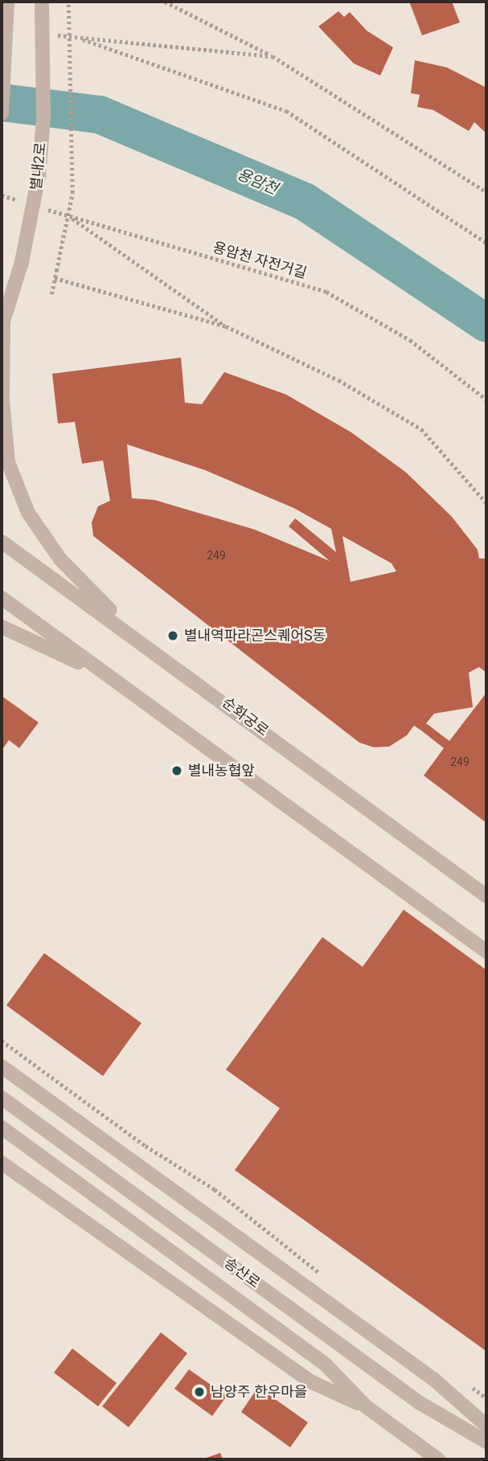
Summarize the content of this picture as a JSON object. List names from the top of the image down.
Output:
{
  "streets": {
    "street": ["별내2로", "순화궁로", "송산로"],
    "path": ["용암천 자전거길"]
  },
  "crossings": [
    ["별내2로", "순화궁로"]
  ],
  "water": ["용암천"],
  "places": ["별내역파라곤스퀘어S동", "별내농협앞", "남양주 한우마을"],
  "house_numbers": ["249", "249"]
}
